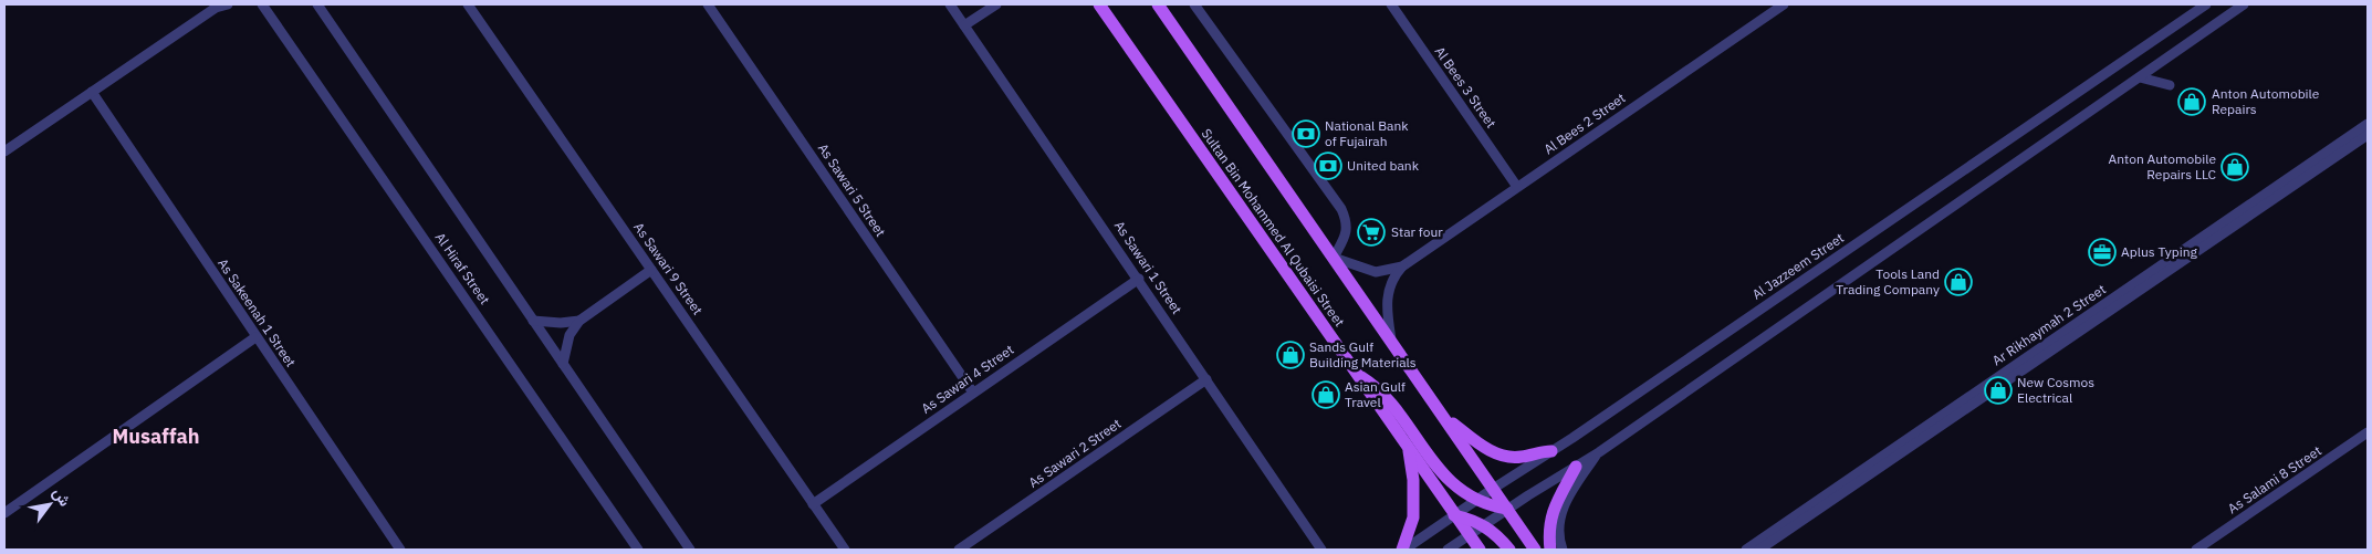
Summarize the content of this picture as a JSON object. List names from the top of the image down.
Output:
{
  "streets": {
    "main road": ["Sultan Bin Mohammed Al Qubaisi Street"],
    "street": [
      "Al Bees 3 Street",
      "Al Bees 2 Street",
      "As Sawari 5 Street",
      "Al Jazzeem Street",
      "As Sawari 1 Street",
      "Al Hiraf Street",
      "As Sawari 9 Street",
      "As Sakeenah 1 Street",
      "Ar Rikhaymah 2 Street",
      "As Sawari 4 Street",
      "As Sawari 2 Street",
      "As Salami 8 Street"
    ]
  },
  "crossings": [
    ["Al Bees 3 Street", "Al Bees 2 Street"],
    ["As Sawari 5 Street", "As Sawari 4 Street"],
    ["Sultan Bin Mohammed Al Qubaisi Street", "Al Jazzeem Street"],
    ["As Sawari 1 Street", "As Sawari 4 Street"],
    ["As Sawari 1 Street", "As Sawari 2 Street"],
    ["As Sawari 9 Street", "As Sawari 4 Street"]
  ],
  "districts": ["Musaffah"],
  "places": {
    "shop": [
      "Anton Automobile Repairs",
      "Anton Automobile Repairs LLC",
      "Tools Land Trading Company",
      "Sands Gulf Building Materials",
      "New Cosmos Electrical",
      "Asian Gulf Travel"
    ],
    "bank": ["National Bank of Fujairah", "United bank"],
    "supermarket": ["Star four"],
    "office": ["Aplus Typing"]
  },
  "north": "top right"
}
